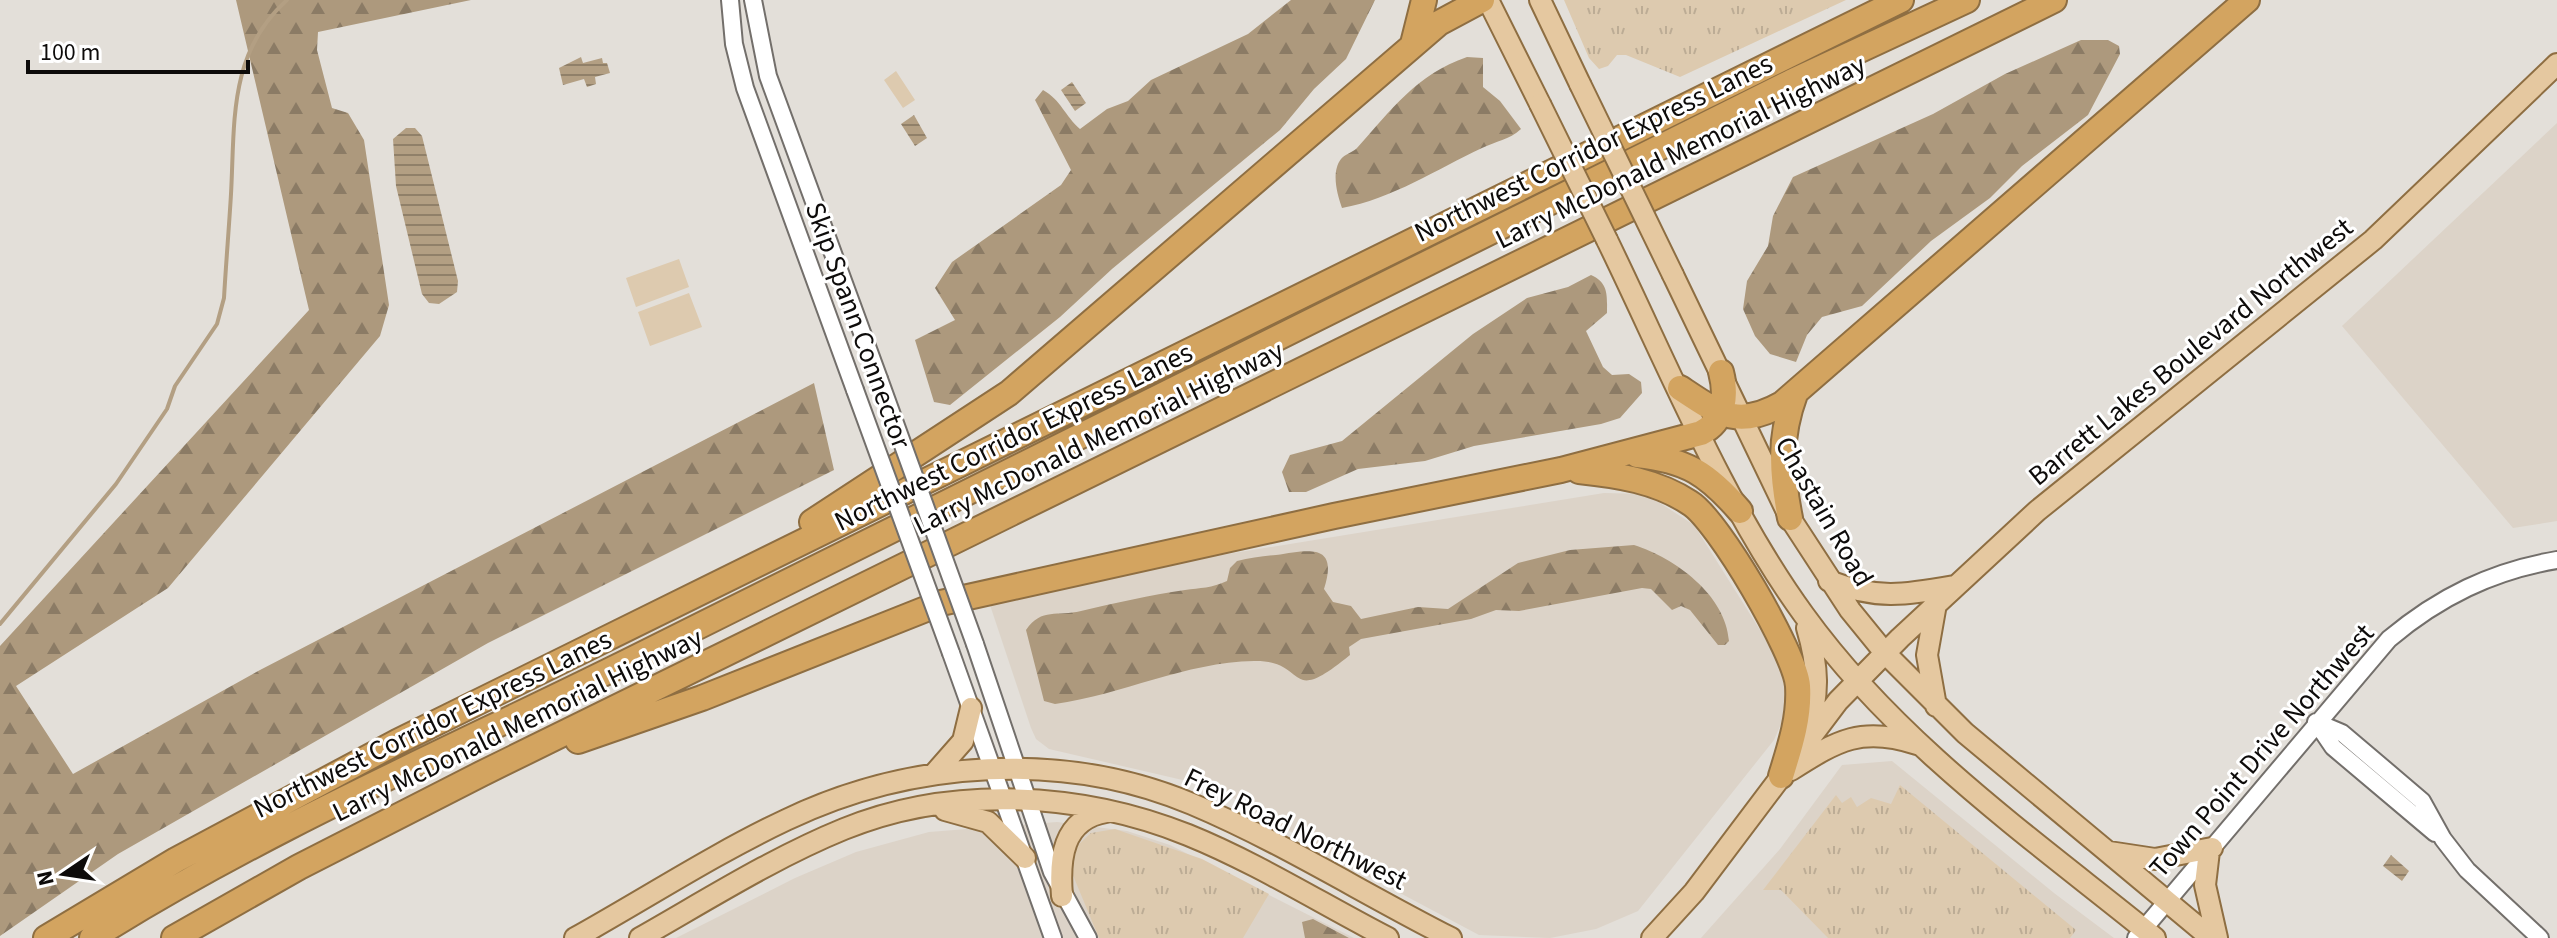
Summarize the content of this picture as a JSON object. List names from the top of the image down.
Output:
{
  "streets": {
    "highway": ["Northwest Corridor Express Lanes", "Larry McDonald Memorial Highway"],
    "main road": ["Barrett Lakes Boulevard Northwest", "Chastain Road", "Frey Road Northwest"],
    "street": ["Skip Spann Connector", "Town Point Drive Northwest"]
  },
  "crossings": [
    ["Skip Spann Connector", "Frey Road Northwest"],
    ["Barrett Lakes Boulevard Northwest", "Chastain Road"],
    ["Chastain Road", "Town Point Drive Northwest"]
  ],
  "scale_bar": "100 m",
  "north": "left"
}
